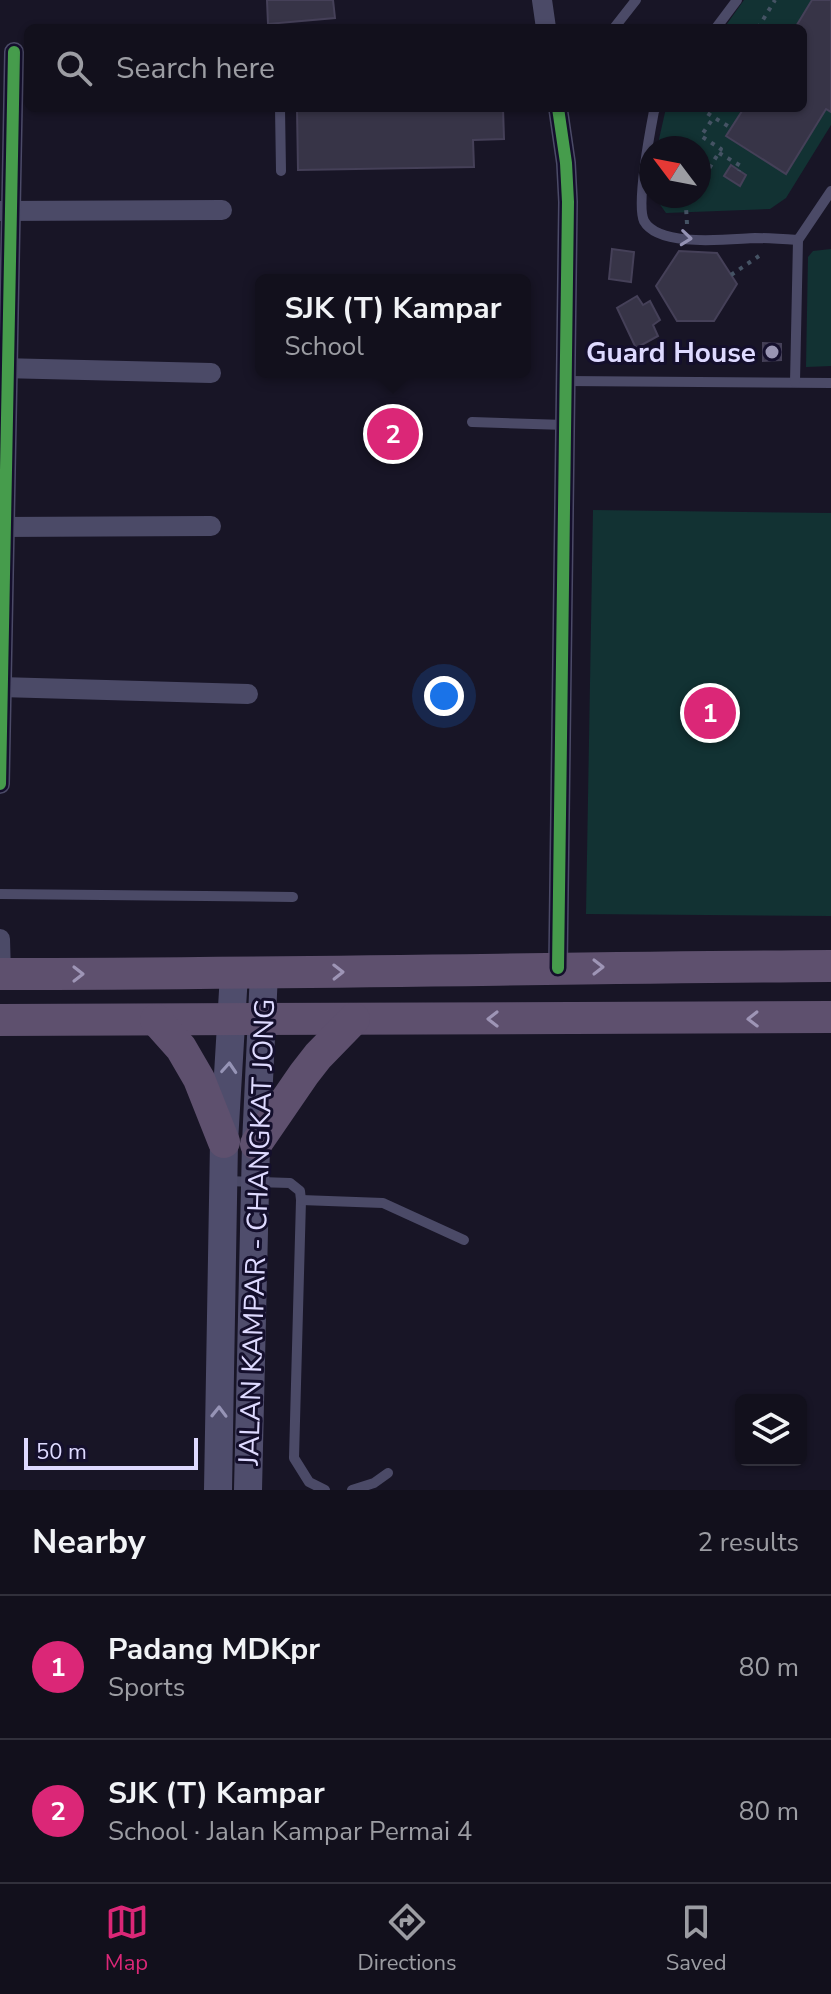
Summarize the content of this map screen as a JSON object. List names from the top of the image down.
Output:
{
  "streets": {
    "main road": ["JALAN KAMPAR - CHANGKAT JONG"]
  },
  "places": ["Guard House"],
  "scale_bar": "50 m",
  "north": "top left",
  "page": {
    "search": "Search here",
    "popup": ["SJK (T) Kampar", "School"],
    "pins": ["2", "1"],
    "scale": "50 m",
    "heading": ["Nearby", "2 results"],
    "list": [
      {
        "mark": "1",
        "name": "Padang MDKpr",
        "note": "Sports",
        "value": "80 m"
      },
      {
        "mark": "2",
        "name": "SJK (T) Kampar",
        "note": "School · Jalan Kampar Permai 4",
        "value": "80 m"
      }
    ],
    "nav": ["Map", "Directions", "Saved"]
  }
}
